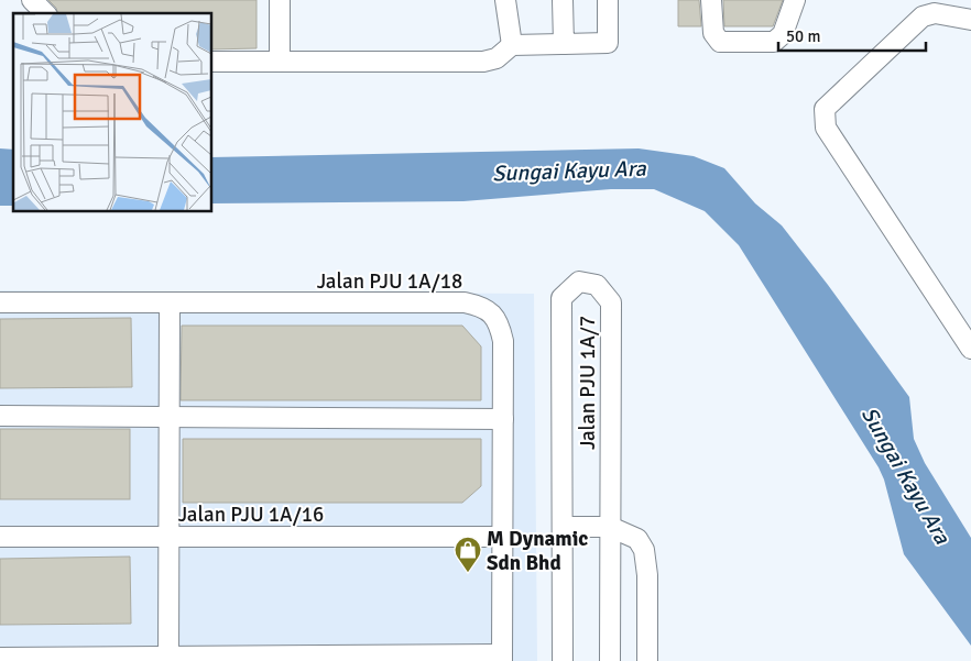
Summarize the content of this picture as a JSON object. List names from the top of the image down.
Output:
{
  "streets": {
    "street": ["Jalan PJU 1A/18", "Jalan PJU 1A/7", "Jalan PJU 1A/16"]
  },
  "crossings": [
    ["Jalan PJU 1A/18", "Jalan PJU 1A/16"]
  ],
  "water": ["Sungai Kayu Ara"],
  "places": {
    "shop": ["M Dynamic Sdn Bhd"]
  },
  "scale_bar": "50 m"
}
